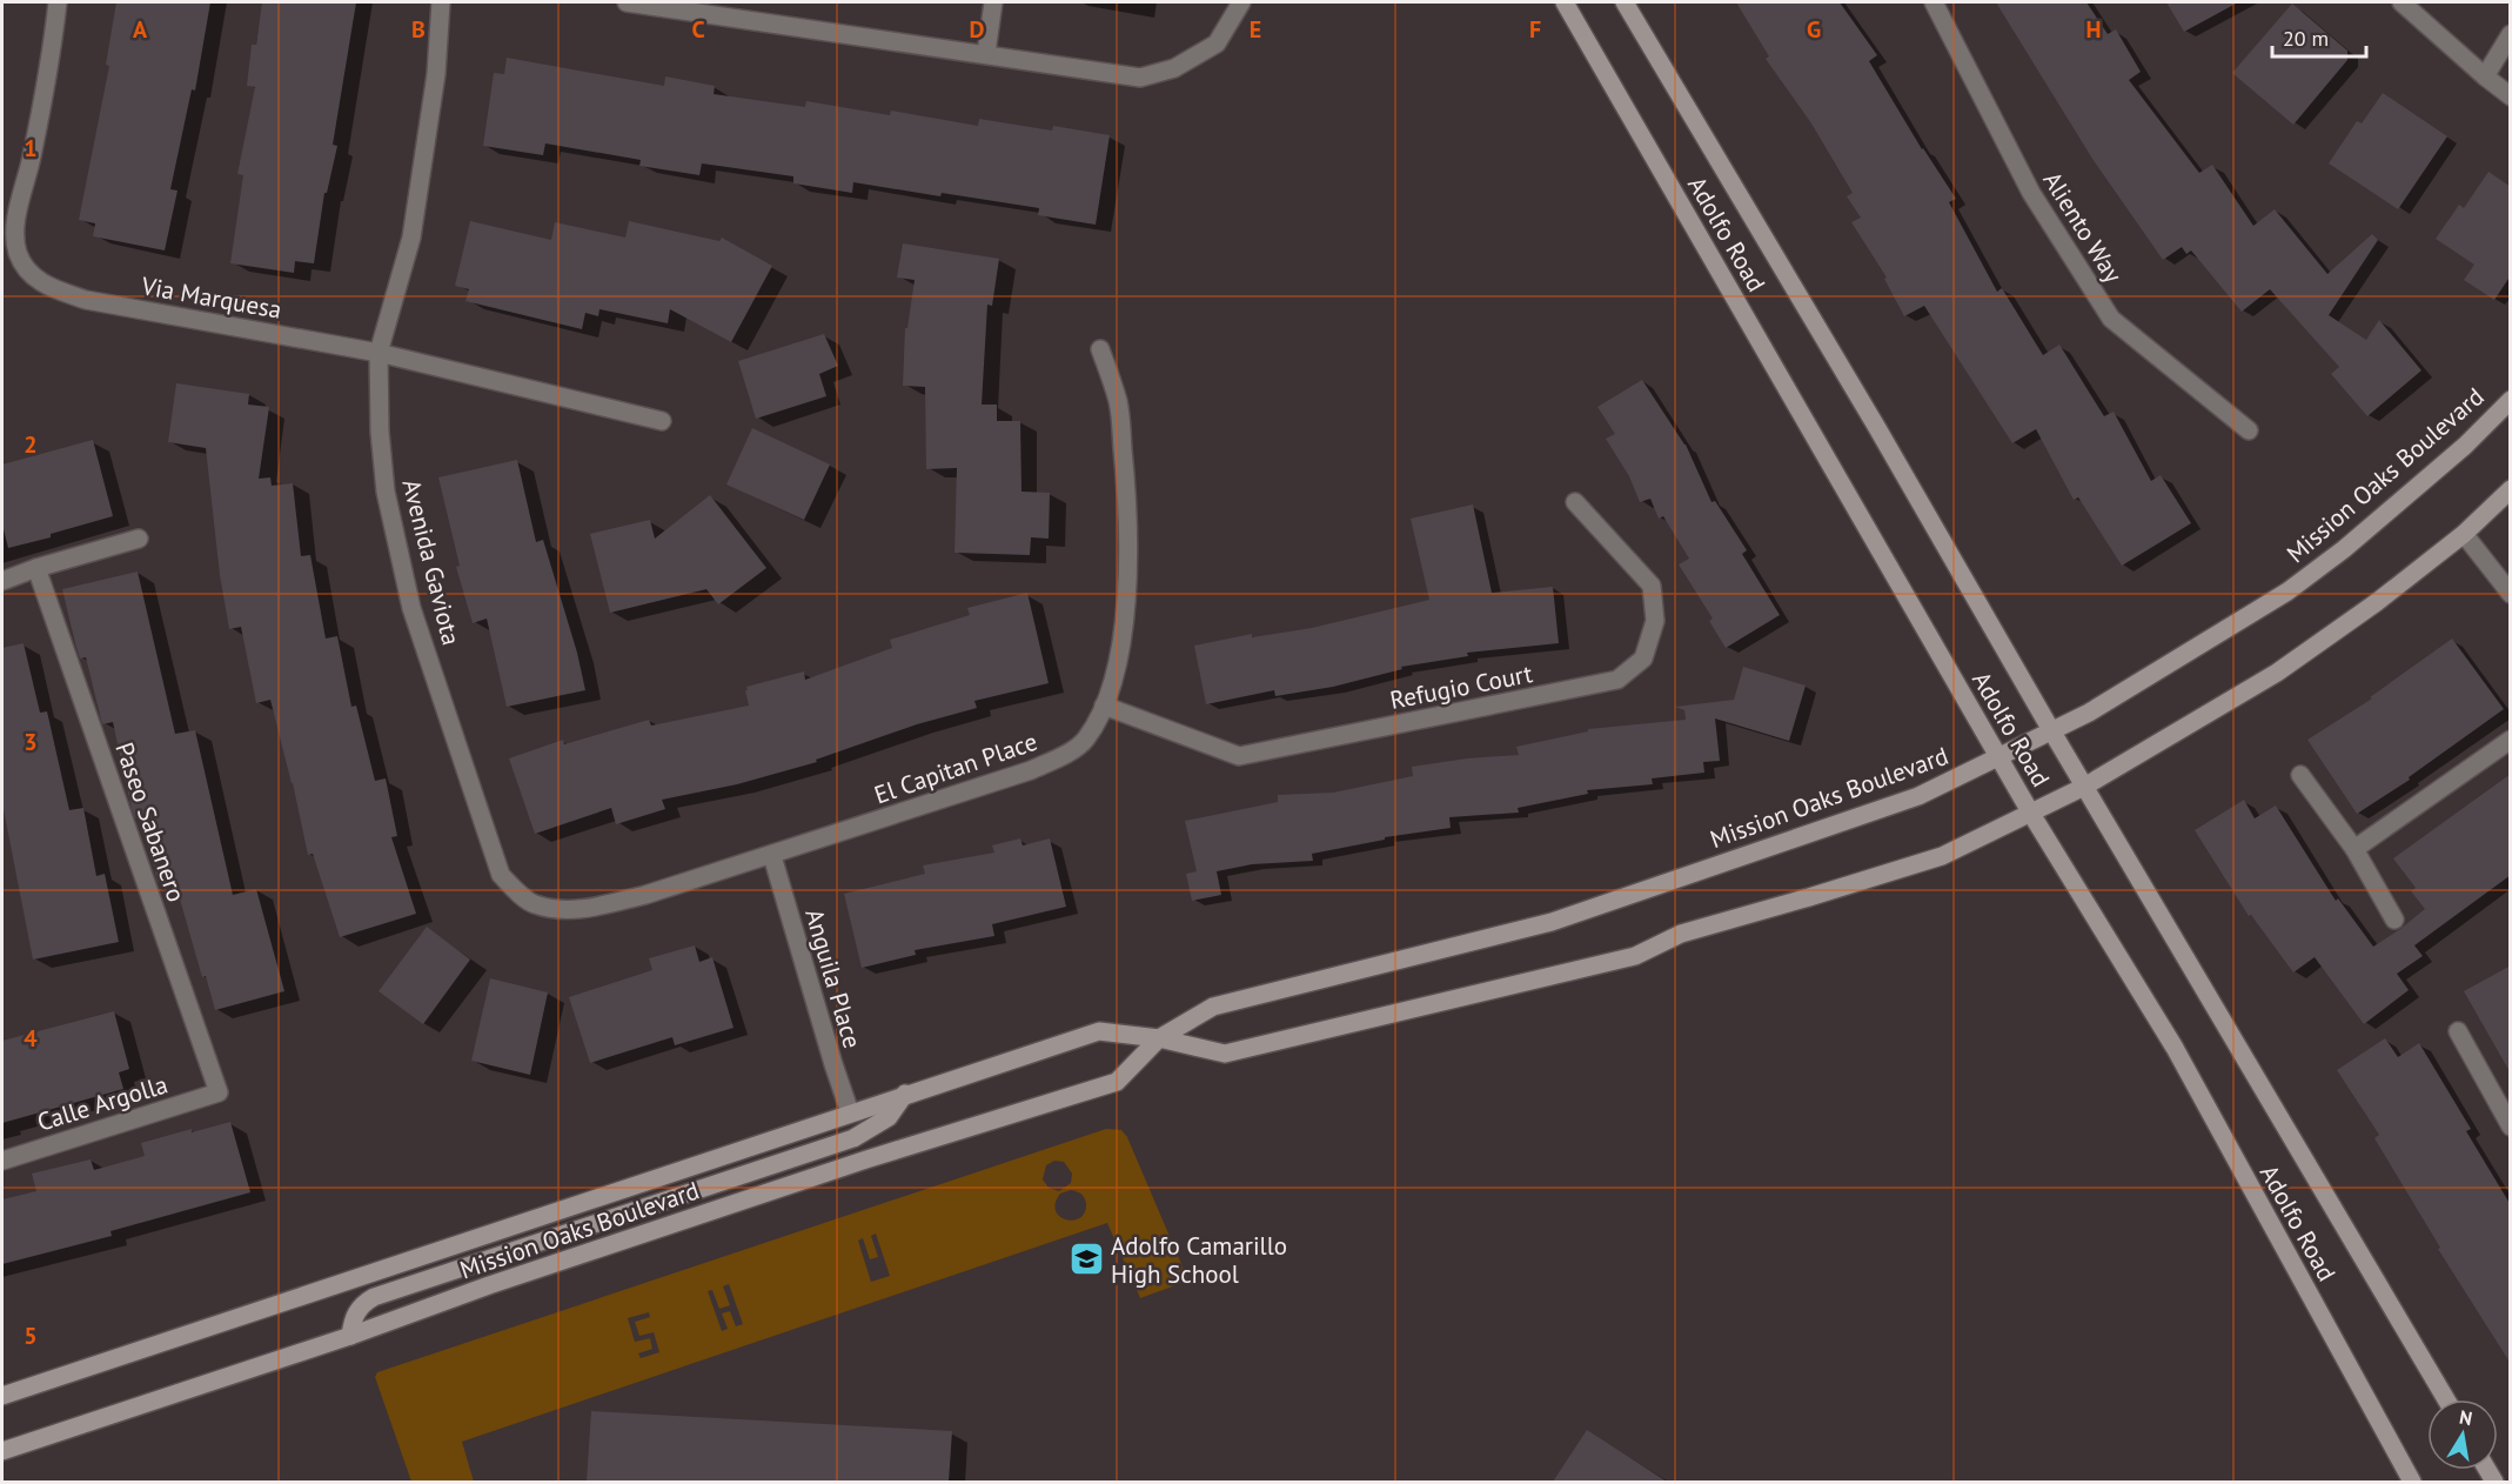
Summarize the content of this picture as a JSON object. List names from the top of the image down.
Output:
{
  "streets": {
    "main road": ["Adolfo Road", "Mission Oaks Boulevard"],
    "street": [
      "Aliento Way",
      "Via Marquesa",
      "Avenida Gaviota",
      "Refugio Court",
      "El Capitan Place",
      "Paseo Sabanero",
      "Anguila Place",
      "Calle Argolla"
    ]
  },
  "crossings": [
    ["Adolfo Road", "Mission Oaks Boulevard"],
    ["Via Marquesa", "Avenida Gaviota"],
    ["Mission Oaks Boulevard", "Anguila Place"],
    ["Avenida Gaviota", "El Capitan Place"],
    ["Refugio Court", "El Capitan Place"],
    ["El Capitan Place", "Anguila Place"],
    ["Paseo Sabanero", "Calle Argolla"]
  ],
  "places": {
    "school or university": ["Adolfo Camarillo High School"]
  },
  "scale_bar": "20 m",
  "north": "top",
  "grid": {
    "columns": [
      "A",
      "B",
      "C",
      "D",
      "E",
      "F",
      "G",
      "H"
    ],
    "rows": [
      "1",
      "2",
      "3",
      "4",
      "5"
    ]
  }
}
